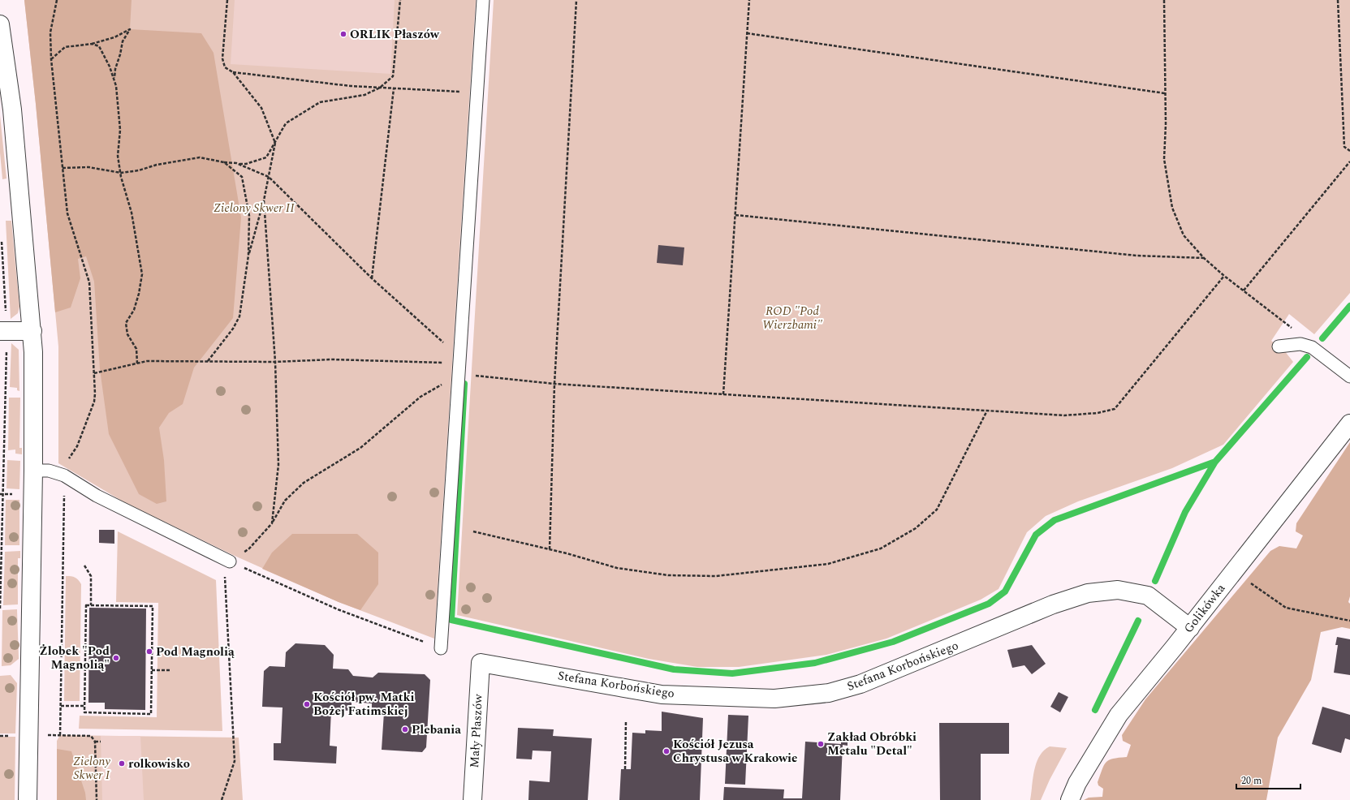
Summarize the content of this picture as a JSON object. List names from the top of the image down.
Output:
{
  "streets": {
    "street": ["Golikówka", "Stefana Korbońskiego", "Mały Płaszów"]
  },
  "crossings": [
    ["Golikówka", "Stefana Korbońskiego"],
    ["Stefana Korbońskiego", "Mały Płaszów"]
  ],
  "parks": ["Zielony Skwer II", "ROD \"Pod Wierzbami\"", "Zielony Skwer I"],
  "places": [
    "ORLIK Płaszów",
    "Pod Magnolią",
    "Żlobek \"Pod Magnolią\"",
    "Kościół pw. Matki Bożej Fatimskiej",
    "Plebania",
    "Zakład Obróbki Metalu \"Detal\"",
    "Kościół Jezusa Chrystusa w Krakowie",
    "rolkowisko"
  ],
  "scale_bar": "20 m"
}
